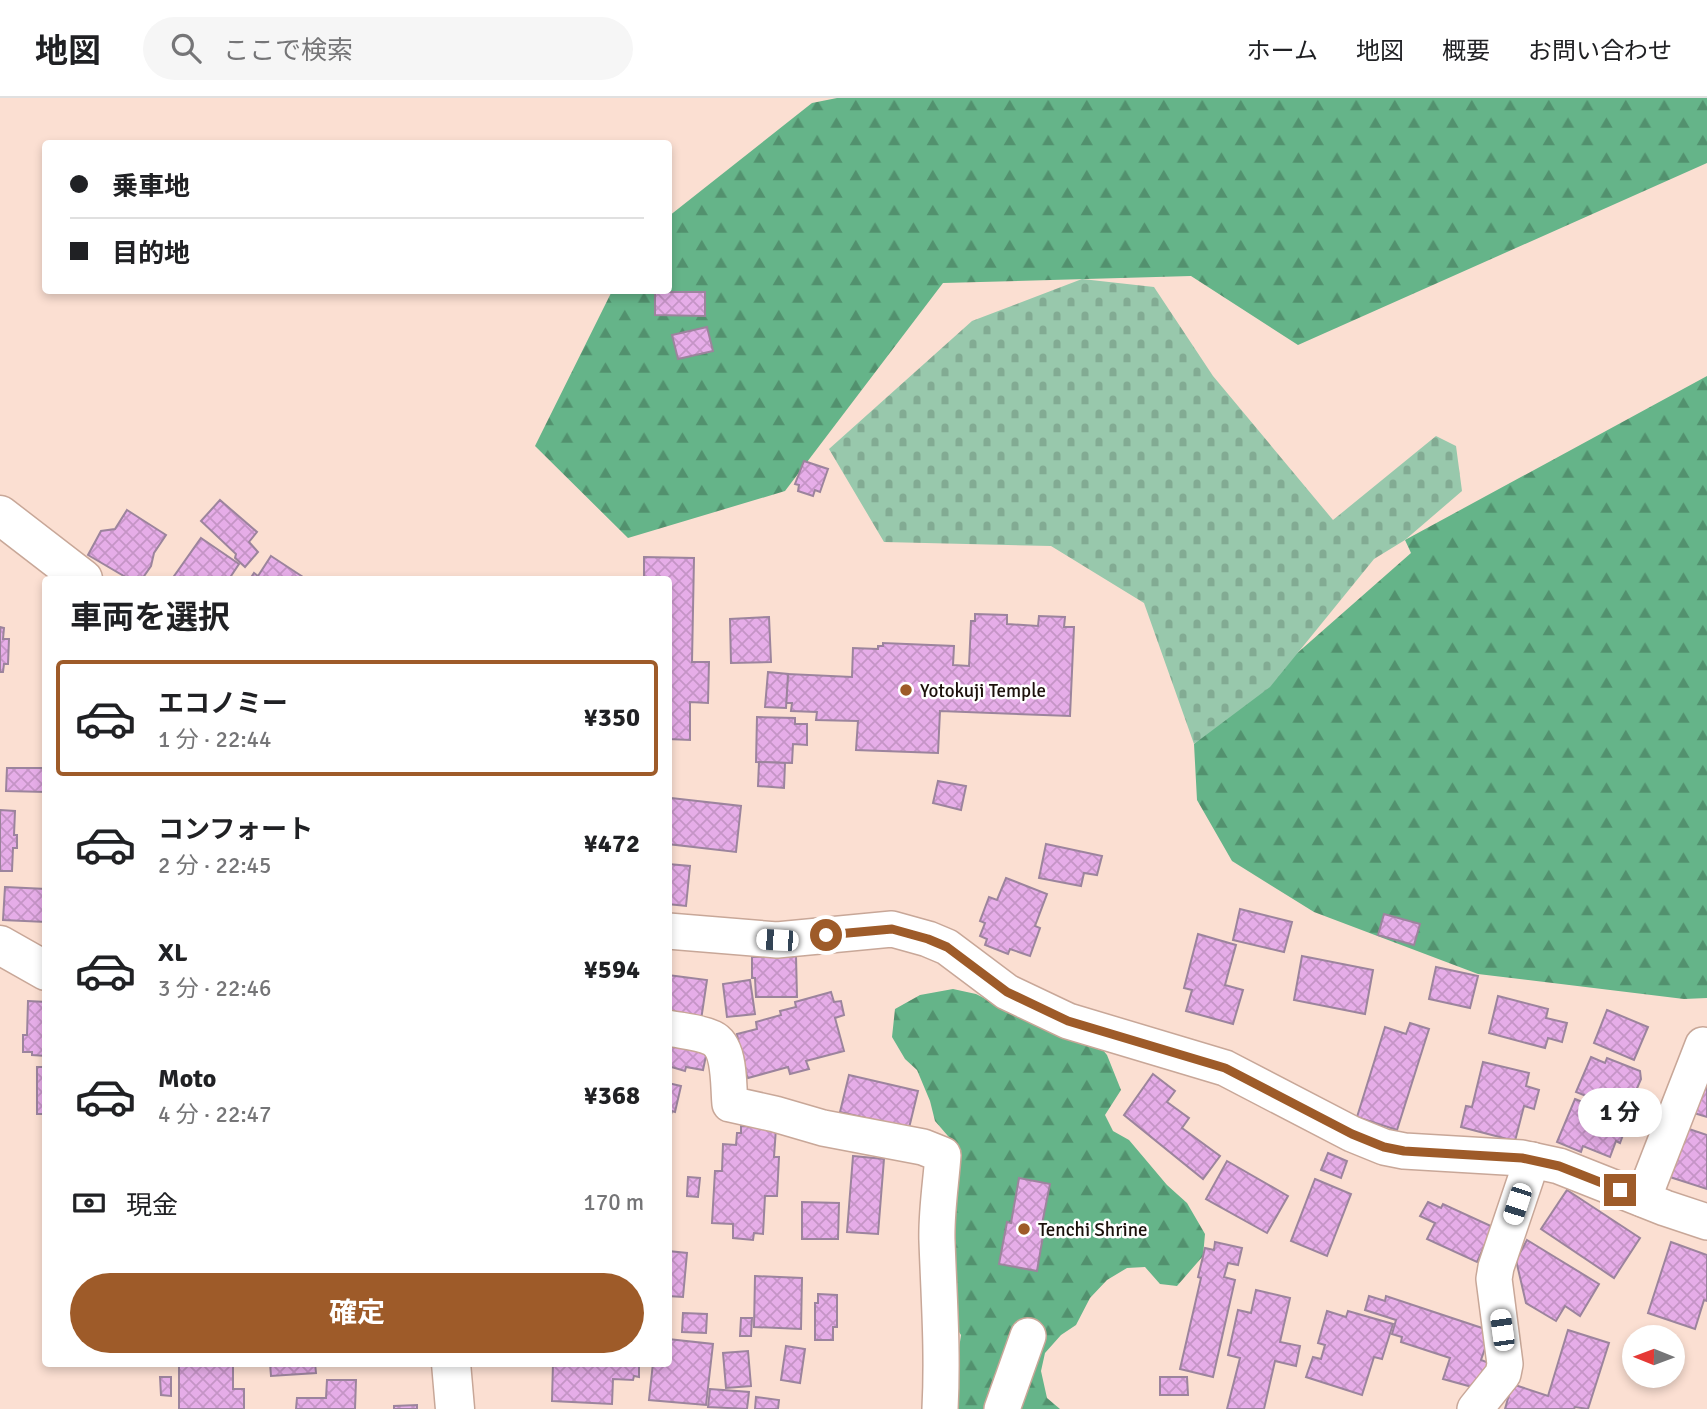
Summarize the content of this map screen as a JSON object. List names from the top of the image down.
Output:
{
  "places": ["Yotokuji Temple", "Tenchi Shrine"],
  "north": "left",
  "page": {
    "header": "地図",
    "search": "ここで検索",
    "nav": [
      "ホーム",
      "地図",
      "概要",
      "お問い合わせ"
    ],
    "banner": ["乗車地", "目的地"],
    "heading": "車両を選択",
    "list": [
      {
        "name": "エコノミー",
        "note": "1 分 · 22:44",
        "value": "¥350"
      },
      {
        "name": "コンフォート",
        "note": "2 分 · 22:45",
        "value": "¥472"
      },
      {
        "name": "XL",
        "note": "3 分 · 22:46",
        "value": "¥594"
      },
      {
        "name": "Moto",
        "note": "4 分 · 22:47",
        "value": "¥368"
      }
    ],
    "bubble": "1 分",
    "pay": ["現金", "170 m"],
    "buttons": "確定"
  }
}
